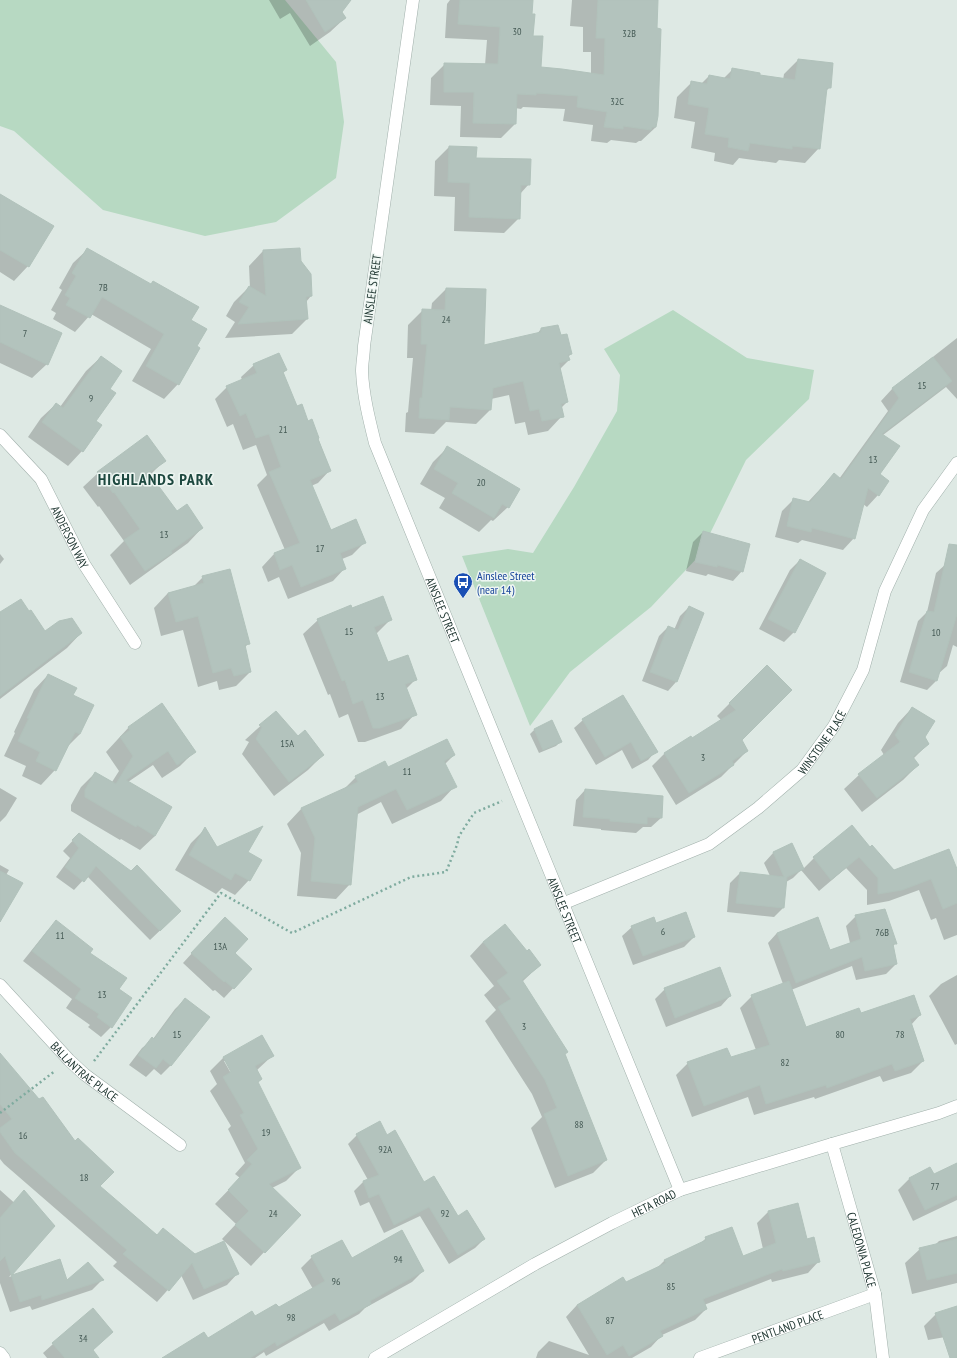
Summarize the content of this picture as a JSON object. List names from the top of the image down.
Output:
{
  "streets": {
    "street": [
      "AINSLEE STREET",
      "ANDERSON WAY",
      "WINSTONE PLACE",
      "BALLANTRAE PLACE",
      "HETA ROAD",
      "CALEDONIA PLACE",
      "PENTLAND PLACE"
    ]
  },
  "crossings": [
    ["AINSLEE STREET", "WINSTONE PLACE"],
    ["AINSLEE STREET", "HETA ROAD"],
    ["HETA ROAD", "CALEDONIA PLACE"],
    ["CALEDONIA PLACE", "PENTLAND PLACE"]
  ],
  "districts": ["HIGHLANDS PARK"],
  "places": {
    "bus stop": ["Ainslee Street (near 14)"]
  },
  "house_numbers": [
    "30",
    "32B",
    "32C",
    "7B",
    "24",
    "7",
    "15",
    "9",
    "21",
    "13",
    "20",
    "13",
    "17",
    "15",
    "10",
    "13",
    "15A",
    "3",
    "11",
    "6",
    "76B",
    "11",
    "13A",
    "13",
    "3",
    "15",
    "80",
    "78",
    "82",
    "88",
    "19",
    "16",
    "92A",
    "18",
    "77",
    "24",
    "92",
    "94",
    "96",
    "85",
    "98",
    "87",
    "34"
  ]
}
